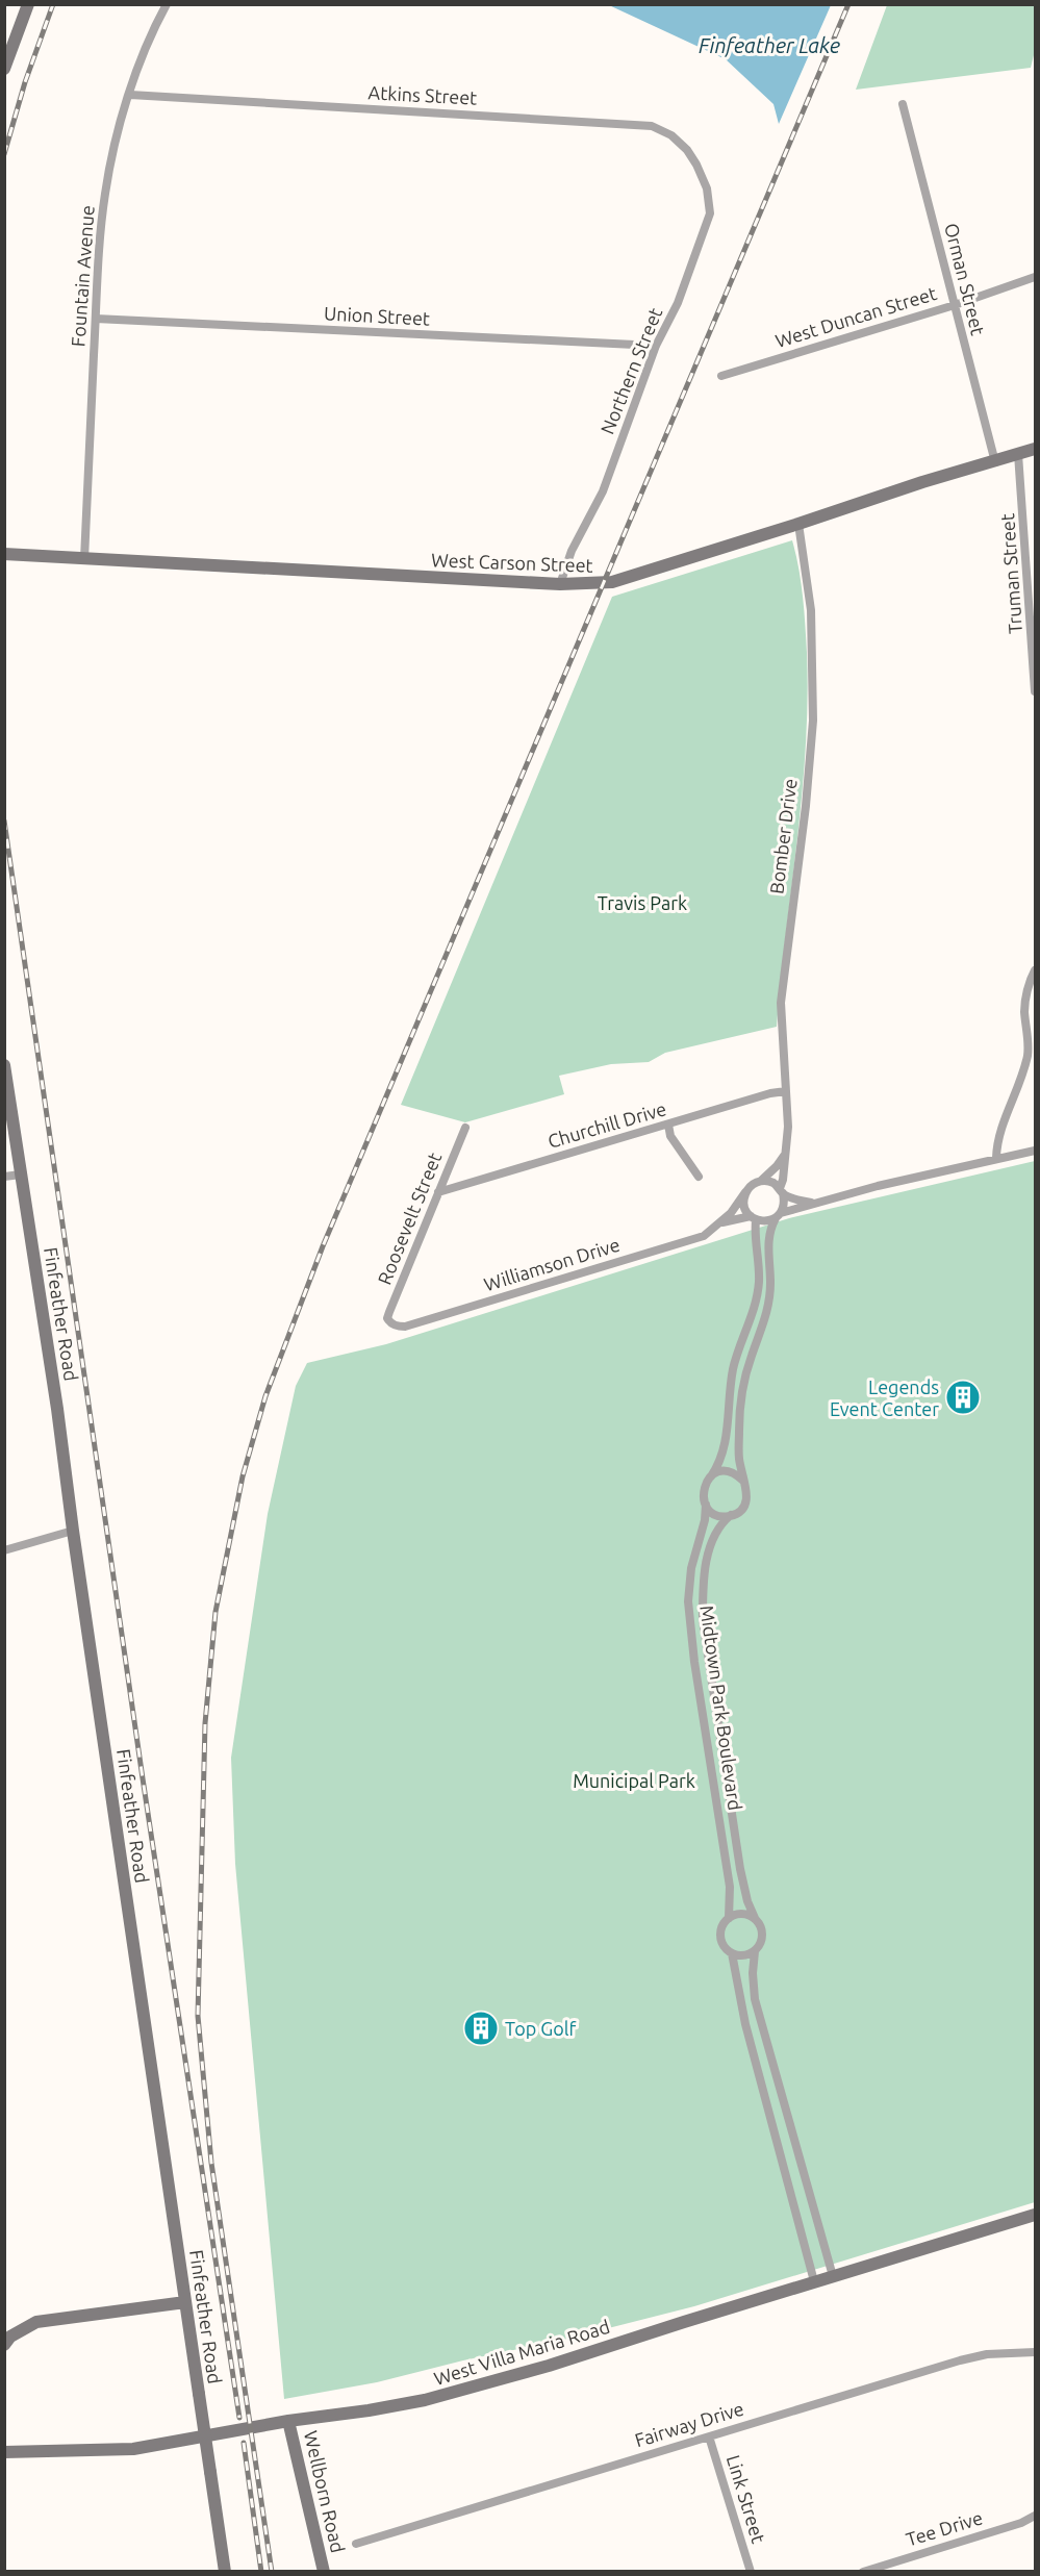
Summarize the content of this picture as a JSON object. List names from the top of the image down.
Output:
{
  "streets": {
    "street": [
      "Atkins Street",
      "Fountain Avenue",
      "Orman Street",
      "Union Street",
      "West Duncan Street",
      "Northern Street",
      "West Carson Street",
      "Truman Street",
      "Bomber Drive",
      "Churchill Drive",
      "Roosevelt Street",
      "Williamson Drive",
      "Finfeather Road",
      "Midtown Park Boulevard",
      "West Villa Maria Road",
      "Fairway Drive",
      "Wellborn Road",
      "Link Street",
      "Tee Drive"
    ]
  },
  "crossings": [
    ["Atkins Street", "Fountain Avenue"],
    ["Atkins Street", "Northern Street"],
    ["Fountain Avenue", "Union Street"],
    ["Fountain Avenue", "West Carson Street"],
    ["Orman Street", "West Duncan Street"],
    ["Orman Street", "West Carson Street"],
    ["Union Street", "Northern Street"],
    ["Northern Street", "West Carson Street"],
    ["West Carson Street", "Truman Street"],
    ["West Carson Street", "Bomber Drive"],
    ["Bomber Drive", "Churchill Drive"],
    ["Bomber Drive", "Williamson Drive"],
    ["Churchill Drive", "Roosevelt Street"],
    ["Roosevelt Street", "Williamson Drive"],
    ["West Villa Maria Road", "Wellborn Road"],
    ["Fairway Drive", "Link Street"]
  ],
  "water": ["Finfeather Lake"],
  "parks": ["Travis Park", "Municipal Park"],
  "places": {
    "building": ["Legends Event Center", "Top Golf"]
  }
}
